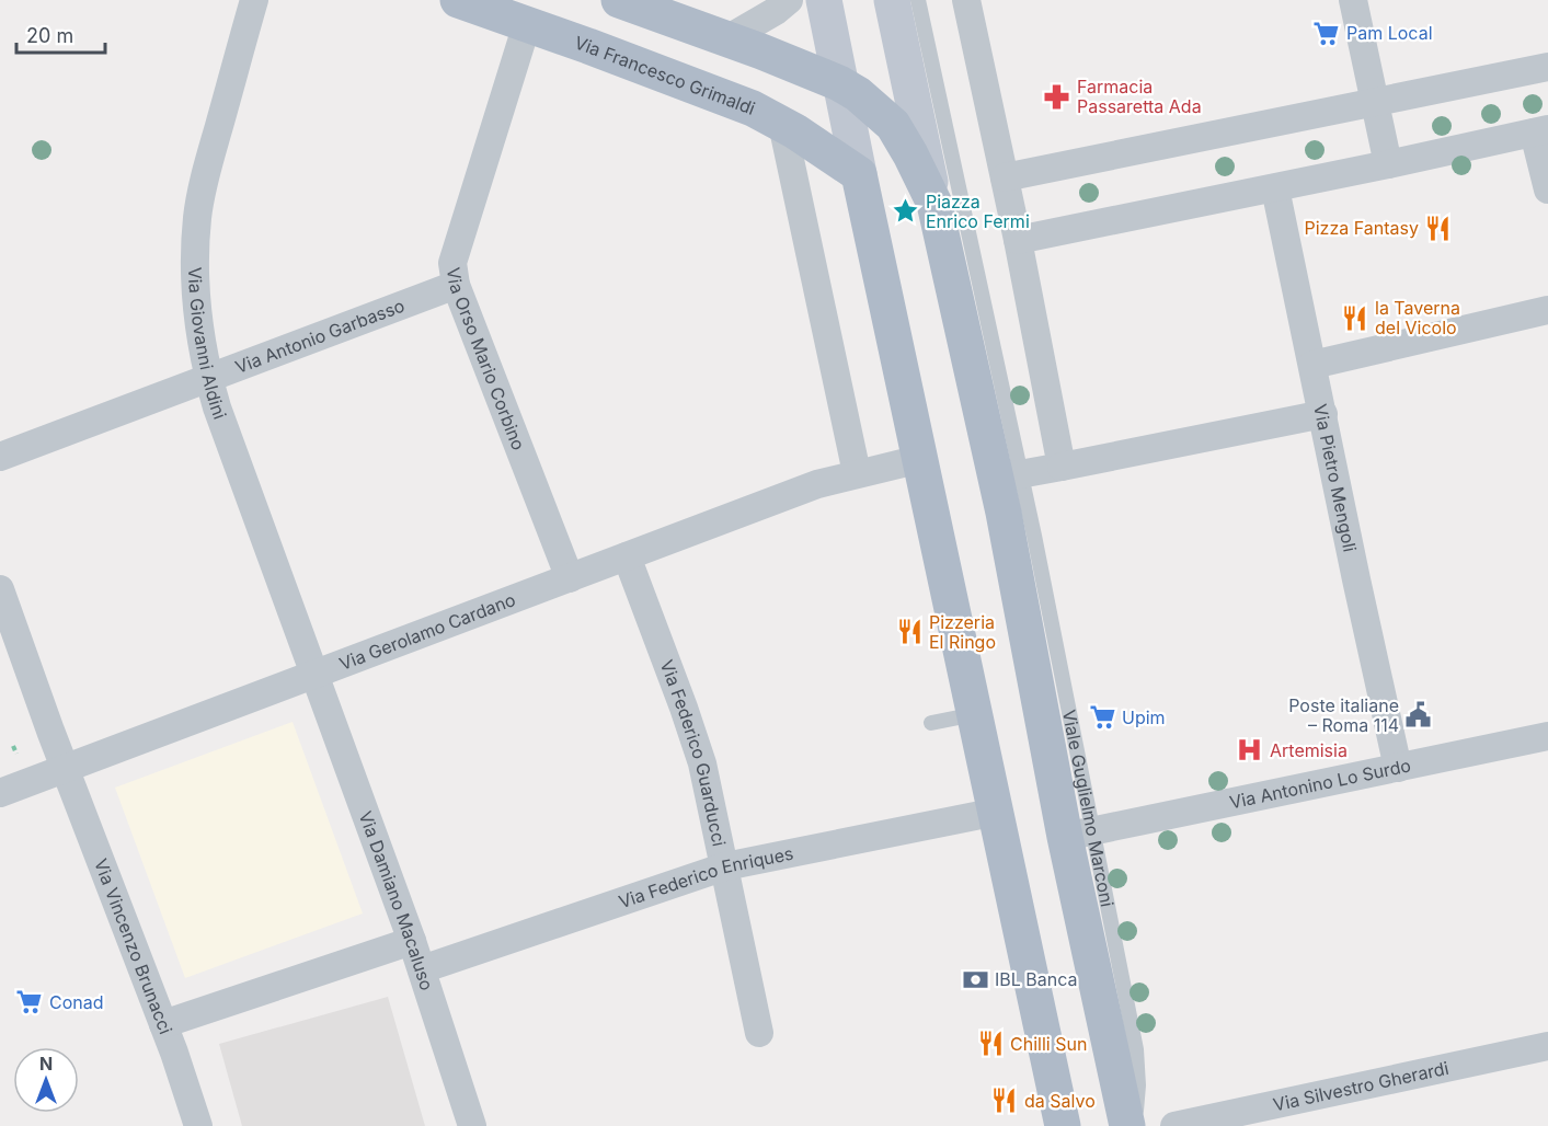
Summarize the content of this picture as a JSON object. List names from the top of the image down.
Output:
{
  "streets": {
    "main road": ["Via Francesco Grimaldi", "Viale Guglielmo Marconi"],
    "street": [
      "Via Antonio Garbasso",
      "Via Giovanni Aldini",
      "Via Orso Mario Corbino",
      "Via Pietro Mengoli",
      "Via Gerolamo Cardano",
      "Via Federico Guarducci",
      "Via Antonino Lo Surdo",
      "Via Federico Enriques",
      "Via Damiano Macaluso",
      "Via Vincenzo Brunacci",
      "Via Silvestro Gherardi"
    ]
  },
  "crossings": [
    ["Via Francesco Grimaldi", "Via Orso Mario Corbino"],
    ["Via Antonio Garbasso", "Via Giovanni Aldini"],
    ["Via Antonio Garbasso", "Via Orso Mario Corbino"],
    ["Via Giovanni Aldini", "Via Gerolamo Cardano"],
    ["Via Giovanni Aldini", "Via Damiano Macaluso"],
    ["Via Orso Mario Corbino", "Via Gerolamo Cardano"],
    ["Via Pietro Mengoli", "Via Antonino Lo Surdo"],
    ["Via Gerolamo Cardano", "Via Federico Guarducci"],
    ["Via Gerolamo Cardano", "Via Damiano Macaluso"],
    ["Via Gerolamo Cardano", "Via Vincenzo Brunacci"],
    ["Via Federico Guarducci", "Via Federico Enriques"],
    ["Via Antonino Lo Surdo", "Viale Guglielmo Marconi"],
    ["Via Federico Enriques", "Via Damiano Macaluso"]
  ],
  "places": {
    "supermarket": ["Pam Local", "Upim", "Conad"],
    "pharmacy": ["Farmacia Passaretta Ada"],
    "place": ["Piazza Enrico Fermi"],
    "restaurant": [
      "Pizza Fantasy",
      "la Taverna del Vicolo",
      "Pizzeria El Ringo",
      "Chilli Sun",
      "da Salvo"
    ],
    "public building": ["Poste italiane – Roma 114"],
    "hospital": ["Artemisia"],
    "bank": ["IBL Banca"]
  },
  "scale_bar": "20 m",
  "north": "top"
}
